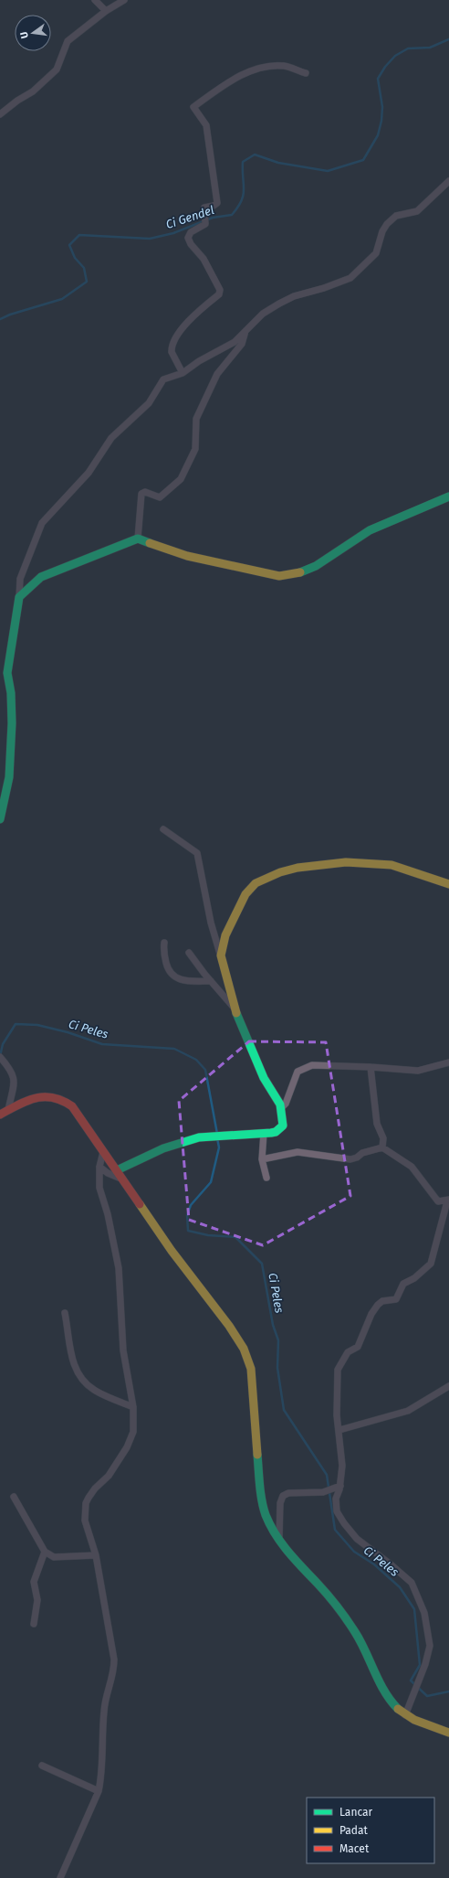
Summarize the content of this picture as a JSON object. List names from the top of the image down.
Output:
{
  "water": ["Ci Gendel", "Ci Peles"],
  "legend": ["Lancar", "Padat", "Macet"],
  "north": "left"
}
